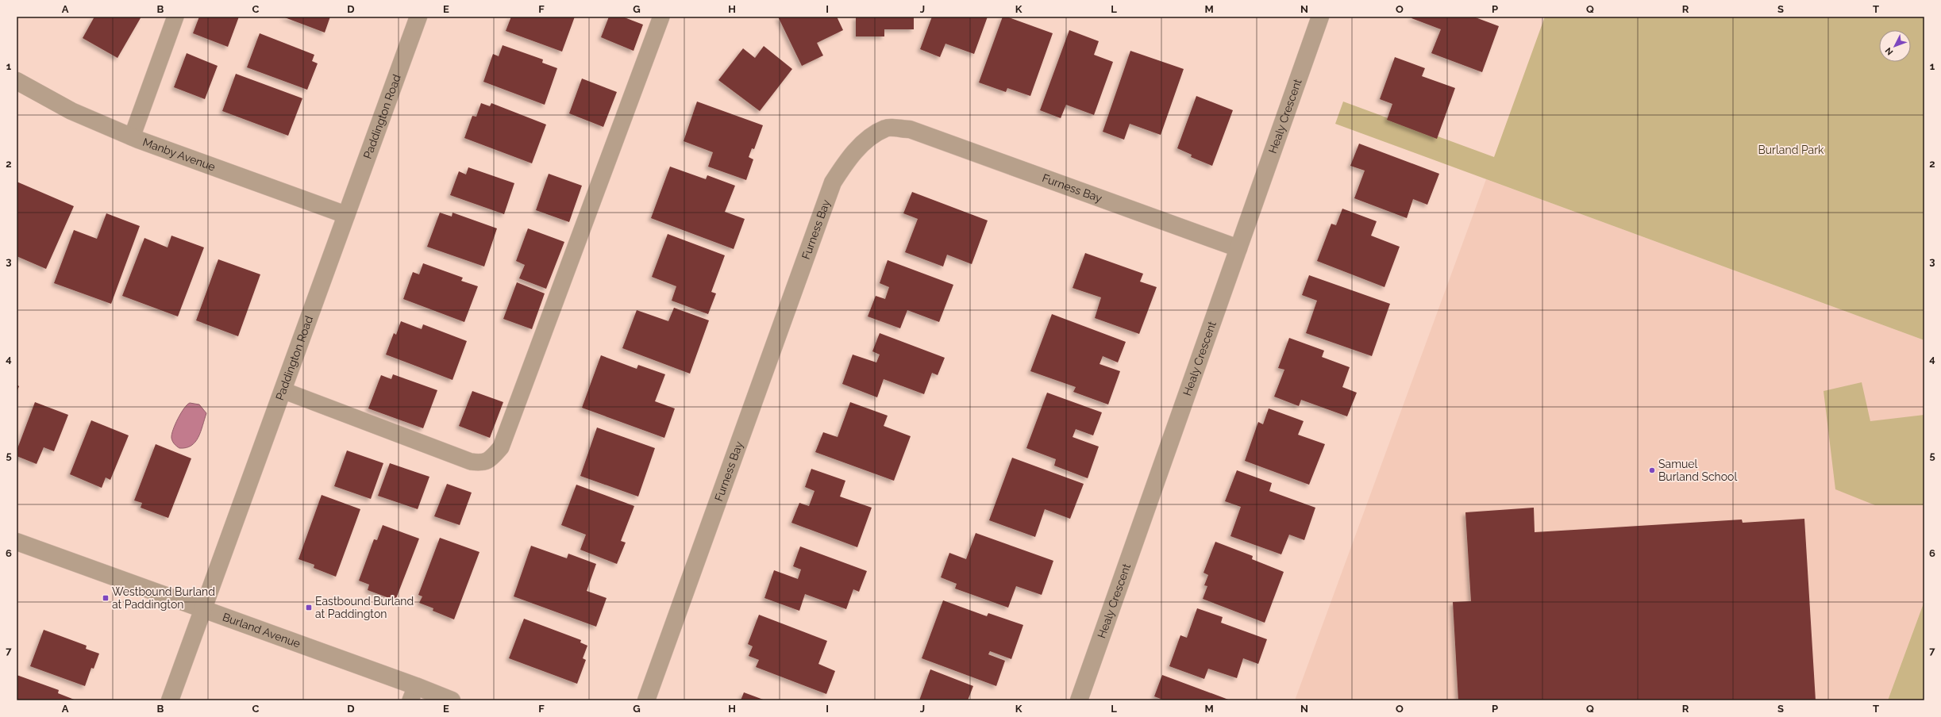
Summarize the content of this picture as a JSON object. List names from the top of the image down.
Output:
{
  "streets": {
    "street": [
      "Healy Crescent",
      "Paddington Road",
      "Manby Avenue",
      "Furness Bay",
      "Burland Avenue"
    ]
  },
  "crossings": [
    ["Healy Crescent", "Furness Bay"],
    ["Paddington Road", "Manby Avenue"],
    ["Paddington Road", "Burland Avenue"]
  ],
  "parks": ["Burland Park"],
  "places": {
    "other": ["Samuel Burland School"],
    "transit": ["Westbound Burland at Paddington", "Eastbound Burland at Paddington"]
  },
  "north": "bottom left",
  "grid": {
    "columns": [
      "A",
      "B",
      "C",
      "D",
      "E",
      "F",
      "G",
      "H",
      "I",
      "J",
      "K",
      "L",
      "M",
      "N",
      "O",
      "P",
      "Q",
      "R",
      "S",
      "T"
    ],
    "rows": [
      "1",
      "2",
      "3",
      "4",
      "5",
      "6",
      "7"
    ]
  }
}
